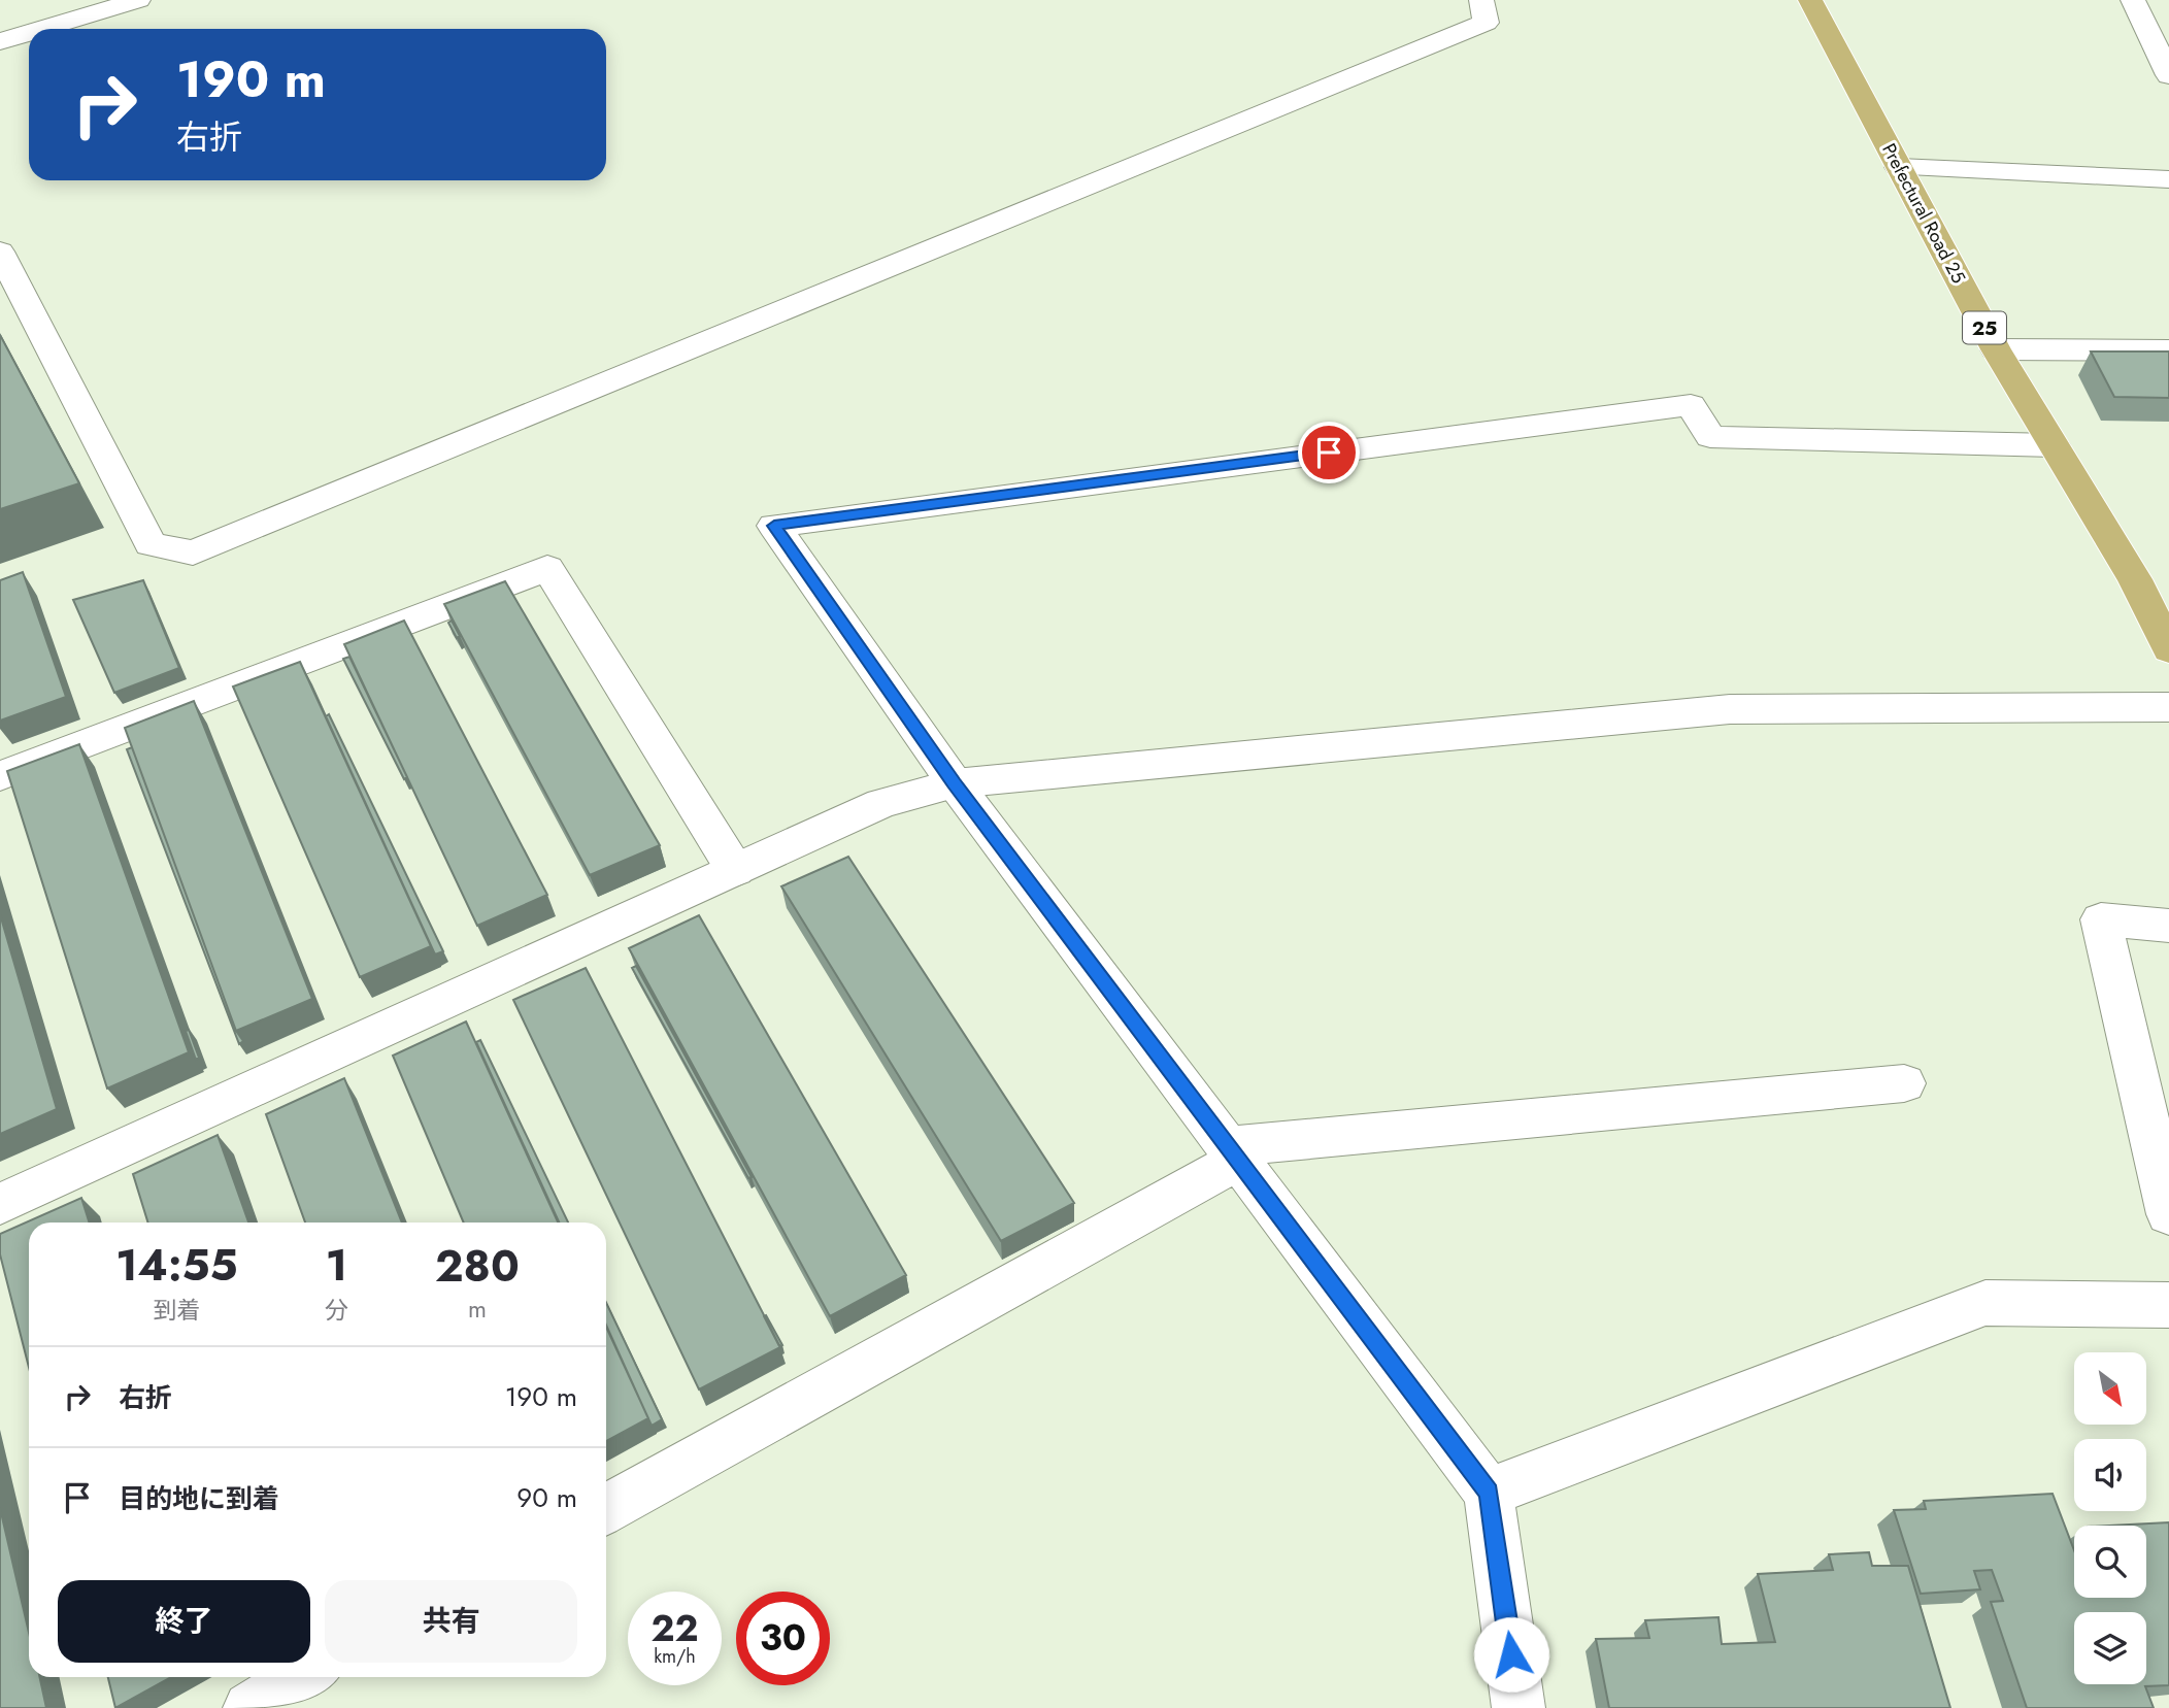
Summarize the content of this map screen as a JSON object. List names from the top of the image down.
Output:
{
  "streets": {
    "main road": ["Prefectural Road 25", "25"]
  },
  "north": "bottom right",
  "page": {
    "turn": ["190 m", "右折"],
    "eta": [
      "14:55",
      "到着",
      "1",
      "分",
      "280",
      "m"
    ],
    "list": [
      {
        "name": "右折",
        "value": "190 m"
      },
      {
        "name": "目的地に到着",
        "value": "90 m"
      }
    ],
    "buttons": ["終了", "共有"],
    "speed": "22 km/h",
    "limit": "30"
  }
}
